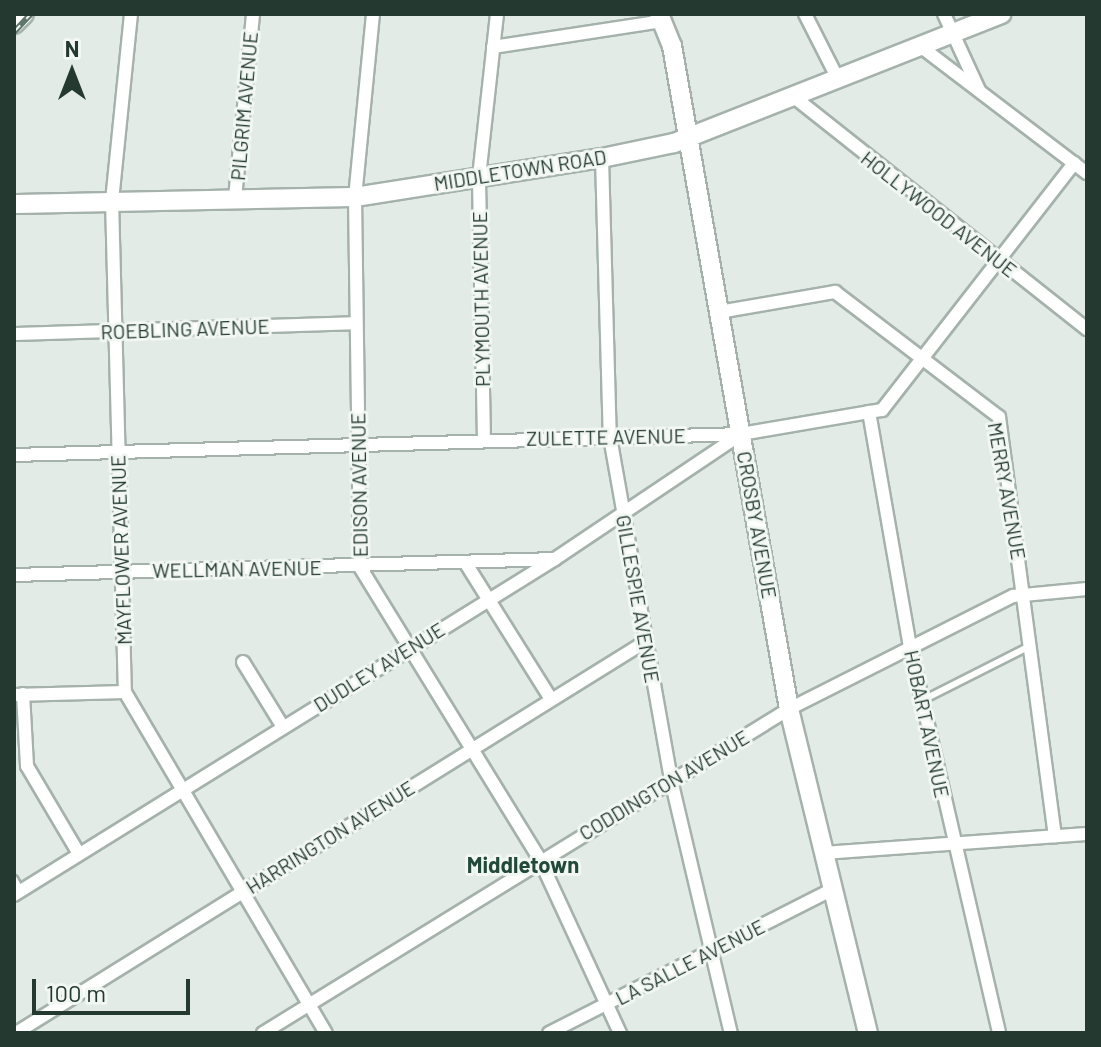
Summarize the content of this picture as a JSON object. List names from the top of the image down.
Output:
{
  "streets": {
    "street": [
      "PILGRIM AVENUE",
      "MIDDLETOWN ROAD",
      "HOLLYWOOD AVENUE",
      "PLYMOUTH AVENUE",
      "ROEBLING AVENUE",
      "ZULETTE AVENUE",
      "EDISON AVENUE",
      "MERRY AVENUE",
      "CROSBY AVENUE",
      "MAYFLOWER AVENUE",
      "WELLMAN AVENUE",
      "GILLESPIE AVENUE",
      "DUDLEY AVENUE",
      "HOBART AVENUE",
      "CODDINGTON AVENUE",
      "HARRINGTON AVENUE",
      "LA SALLE AVENUE"
    ]
  },
  "crossings": [
    ["PILGRIM AVENUE", "MIDDLETOWN ROAD"],
    ["MIDDLETOWN ROAD", "HOLLYWOOD AVENUE"],
    ["MIDDLETOWN ROAD", "PLYMOUTH AVENUE"],
    ["MIDDLETOWN ROAD", "EDISON AVENUE"],
    ["MIDDLETOWN ROAD", "CROSBY AVENUE"],
    ["MIDDLETOWN ROAD", "MAYFLOWER AVENUE"],
    ["MIDDLETOWN ROAD", "GILLESPIE AVENUE"],
    ["HOLLYWOOD AVENUE", "ZULETTE AVENUE"],
    ["PLYMOUTH AVENUE", "ZULETTE AVENUE"],
    ["ROEBLING AVENUE", "EDISON AVENUE"],
    ["ROEBLING AVENUE", "MAYFLOWER AVENUE"],
    ["ZULETTE AVENUE", "EDISON AVENUE"],
    ["ZULETTE AVENUE", "MERRY AVENUE"],
    ["ZULETTE AVENUE", "CROSBY AVENUE"],
    ["ZULETTE AVENUE", "MAYFLOWER AVENUE"],
    ["ZULETTE AVENUE", "GILLESPIE AVENUE"],
    ["ZULETTE AVENUE", "DUDLEY AVENUE"],
    ["ZULETTE AVENUE", "HOBART AVENUE"],
    ["EDISON AVENUE", "WELLMAN AVENUE"],
    ["EDISON AVENUE", "DUDLEY AVENUE"],
    ["EDISON AVENUE", "CODDINGTON AVENUE"],
    ["EDISON AVENUE", "HARRINGTON AVENUE"],
    ["EDISON AVENUE", "LA SALLE AVENUE"],
    ["MERRY AVENUE", "CROSBY AVENUE"],
    ["MERRY AVENUE", "CODDINGTON AVENUE"],
    ["CROSBY AVENUE", "DUDLEY AVENUE"],
    ["CROSBY AVENUE", "CODDINGTON AVENUE"],
    ["CROSBY AVENUE", "LA SALLE AVENUE"],
    ["MAYFLOWER AVENUE", "WELLMAN AVENUE"],
    ["MAYFLOWER AVENUE", "DUDLEY AVENUE"],
    ["MAYFLOWER AVENUE", "CODDINGTON AVENUE"],
    ["MAYFLOWER AVENUE", "HARRINGTON AVENUE"],
    ["WELLMAN AVENUE", "DUDLEY AVENUE"],
    ["GILLESPIE AVENUE", "DUDLEY AVENUE"],
    ["GILLESPIE AVENUE", "CODDINGTON AVENUE"],
    ["GILLESPIE AVENUE", "HARRINGTON AVENUE"],
    ["GILLESPIE AVENUE", "LA SALLE AVENUE"],
    ["HOBART AVENUE", "CODDINGTON AVENUE"]
  ],
  "districts": ["Middletown"],
  "scale_bar": "100 m",
  "north": "top"
}
